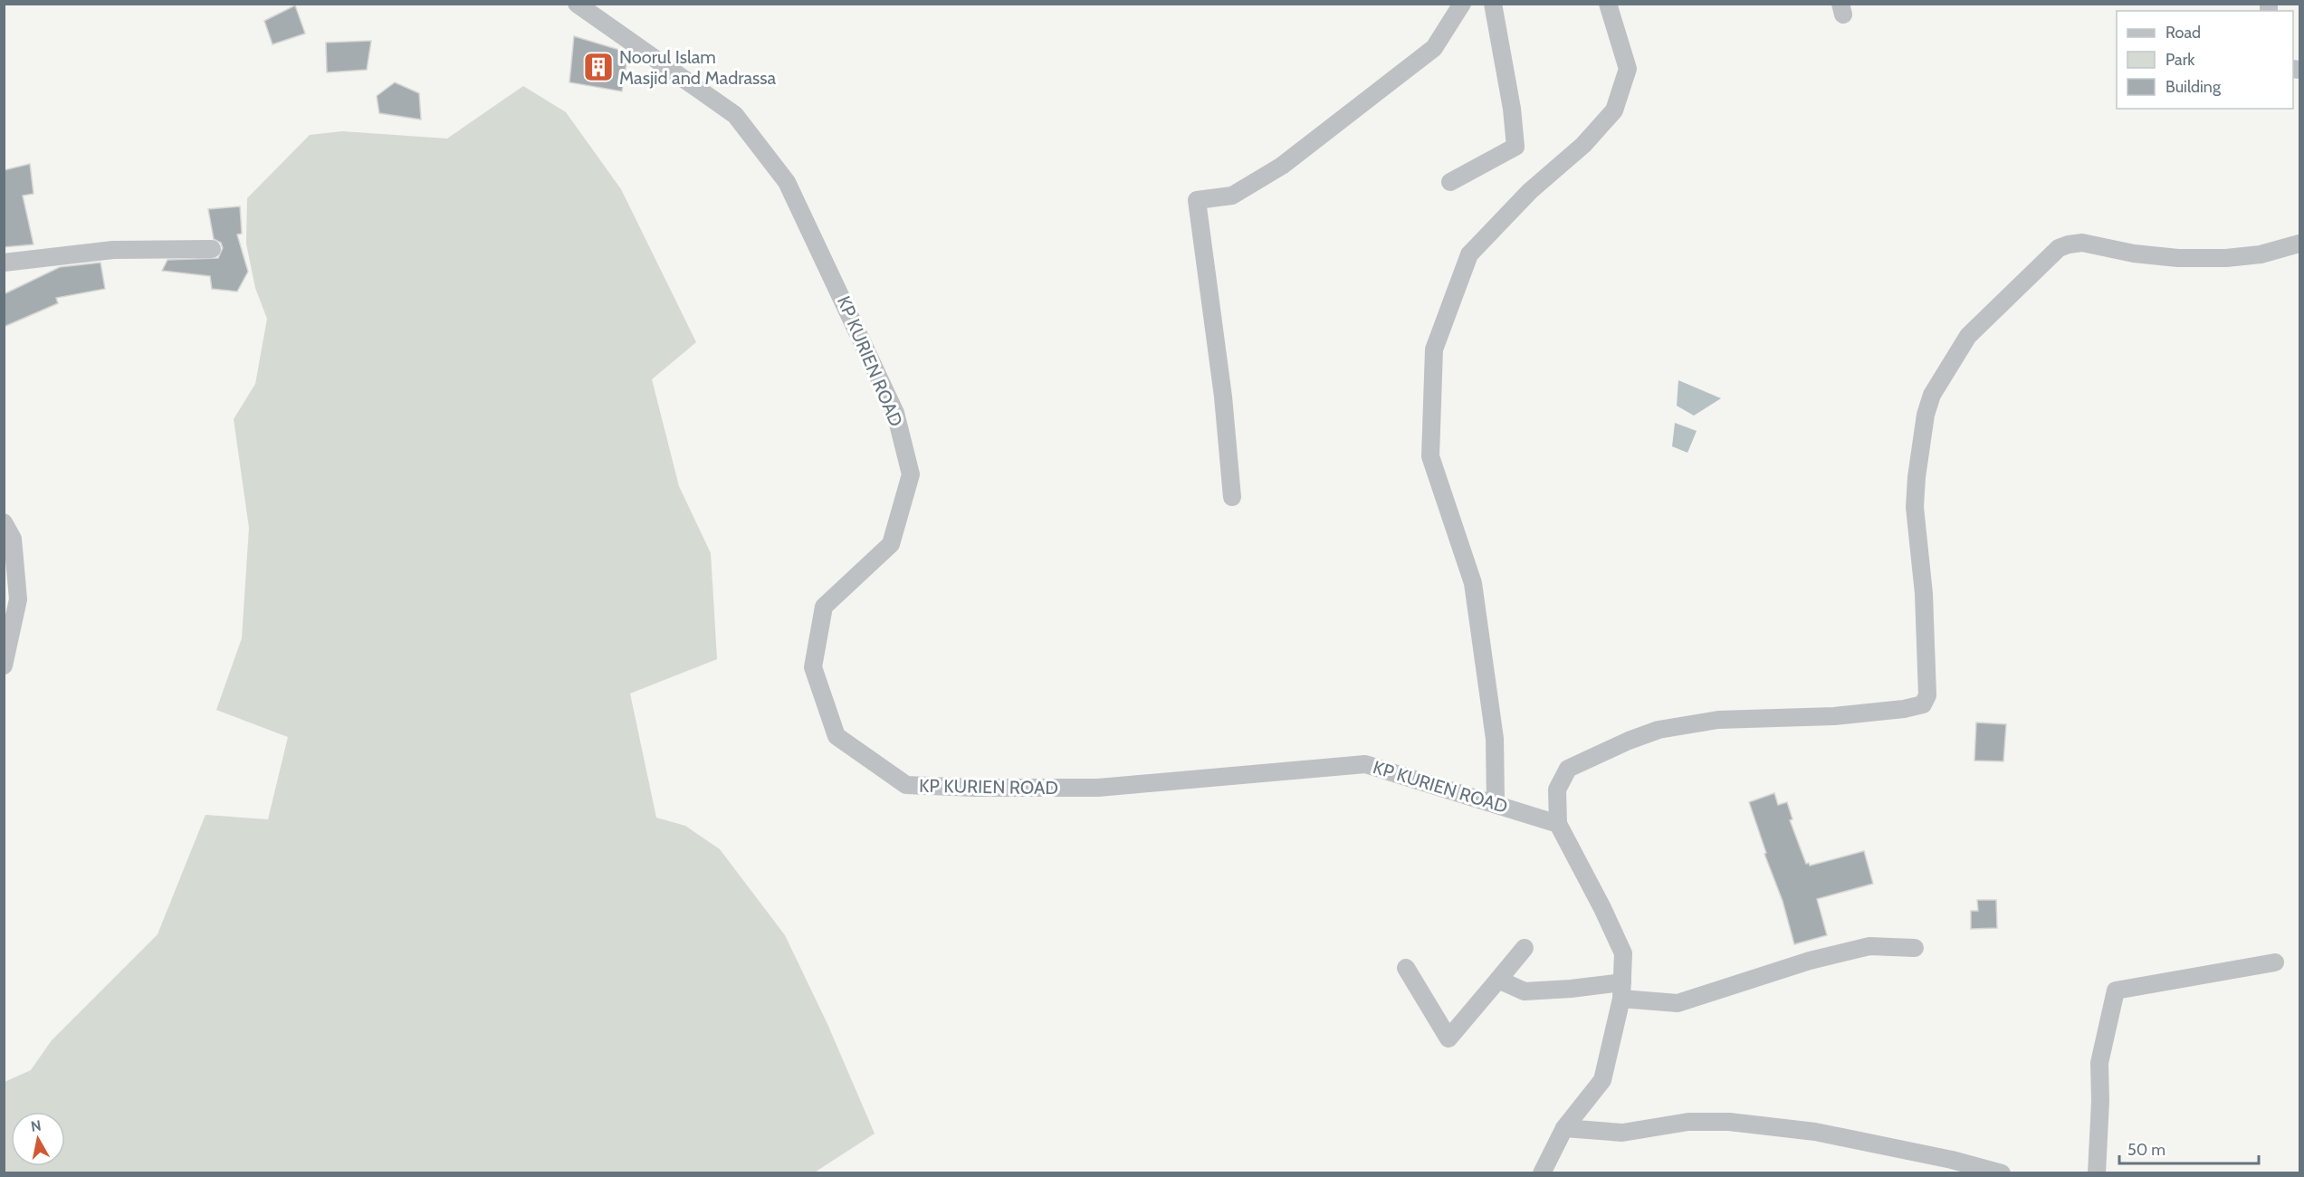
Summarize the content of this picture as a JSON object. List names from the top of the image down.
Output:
{
  "streets": {
    "street": ["KP KURIEN ROAD"]
  },
  "places": {
    "building": ["Noorul Islam Masjid and Madrassa"]
  },
  "legend": ["Road", "Park", "Building"],
  "scale_bar": "50 m",
  "north": "top"
}
